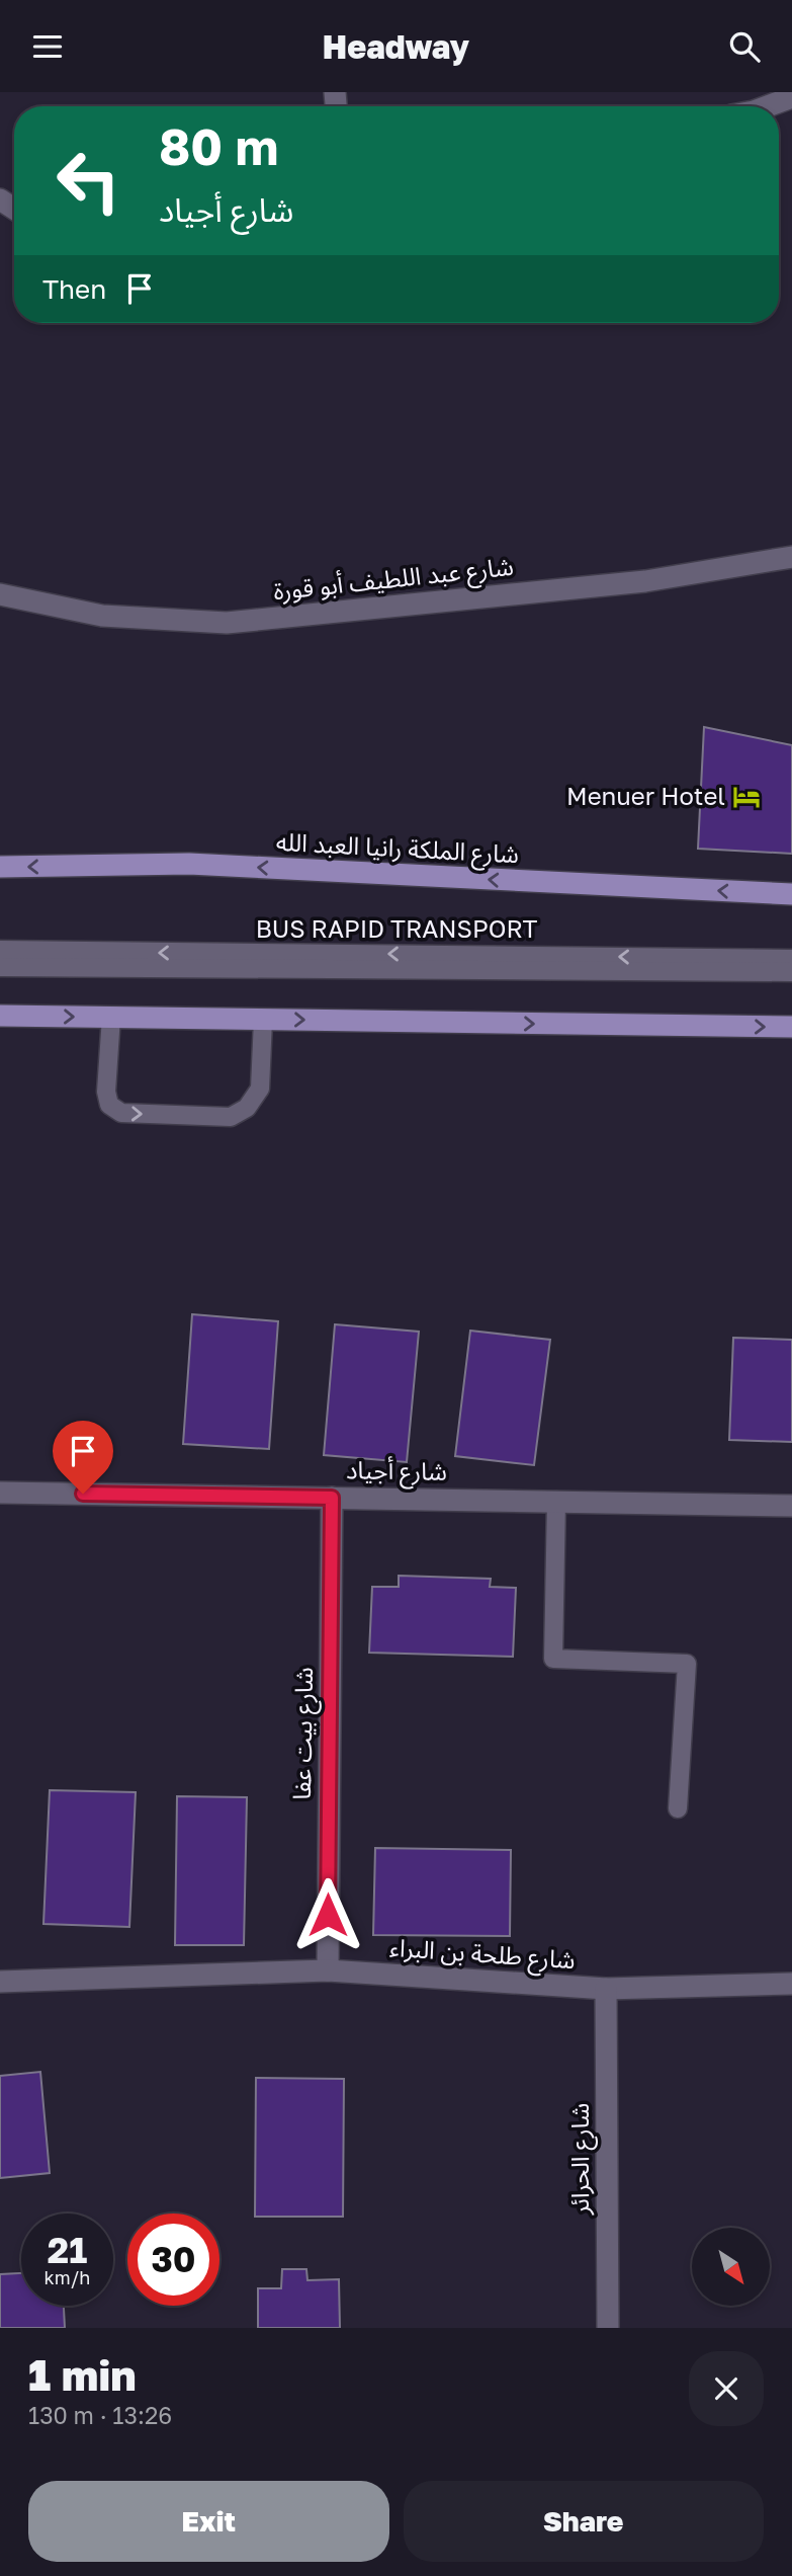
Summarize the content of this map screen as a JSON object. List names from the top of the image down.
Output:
{
  "streets": {
    "main road": ["شارع الملكة رانيا العبد الله"],
    "street": [
      "شارع عبد اللطيف أبو قورة",
      "شارع أجياد",
      "شارع بيت عفا",
      "شارع طلحة بن البراء",
      "شارع الحرائر"
    ],
    "lane": ["BUS RAPID TRANSPORT"]
  },
  "crossings": [
    ["شارع أجياد", "شارع بيت عفا"],
    ["شارع بيت عفا", "شارع طلحة بن البراء"],
    ["شارع طلحة بن البراء", "شارع الحرائر"]
  ],
  "places": {
    "hotel": ["Menuer Hotel"]
  },
  "north": "bottom right",
  "page": {
    "header": "Headway",
    "turn": ["80 m", "شارع أجياد"],
    "then": "Then",
    "speed": "21 km/h",
    "limit": "30",
    "heading": ["1 min", "130 m · 13:26"],
    "buttons": ["Exit", "Share"]
  }
}
